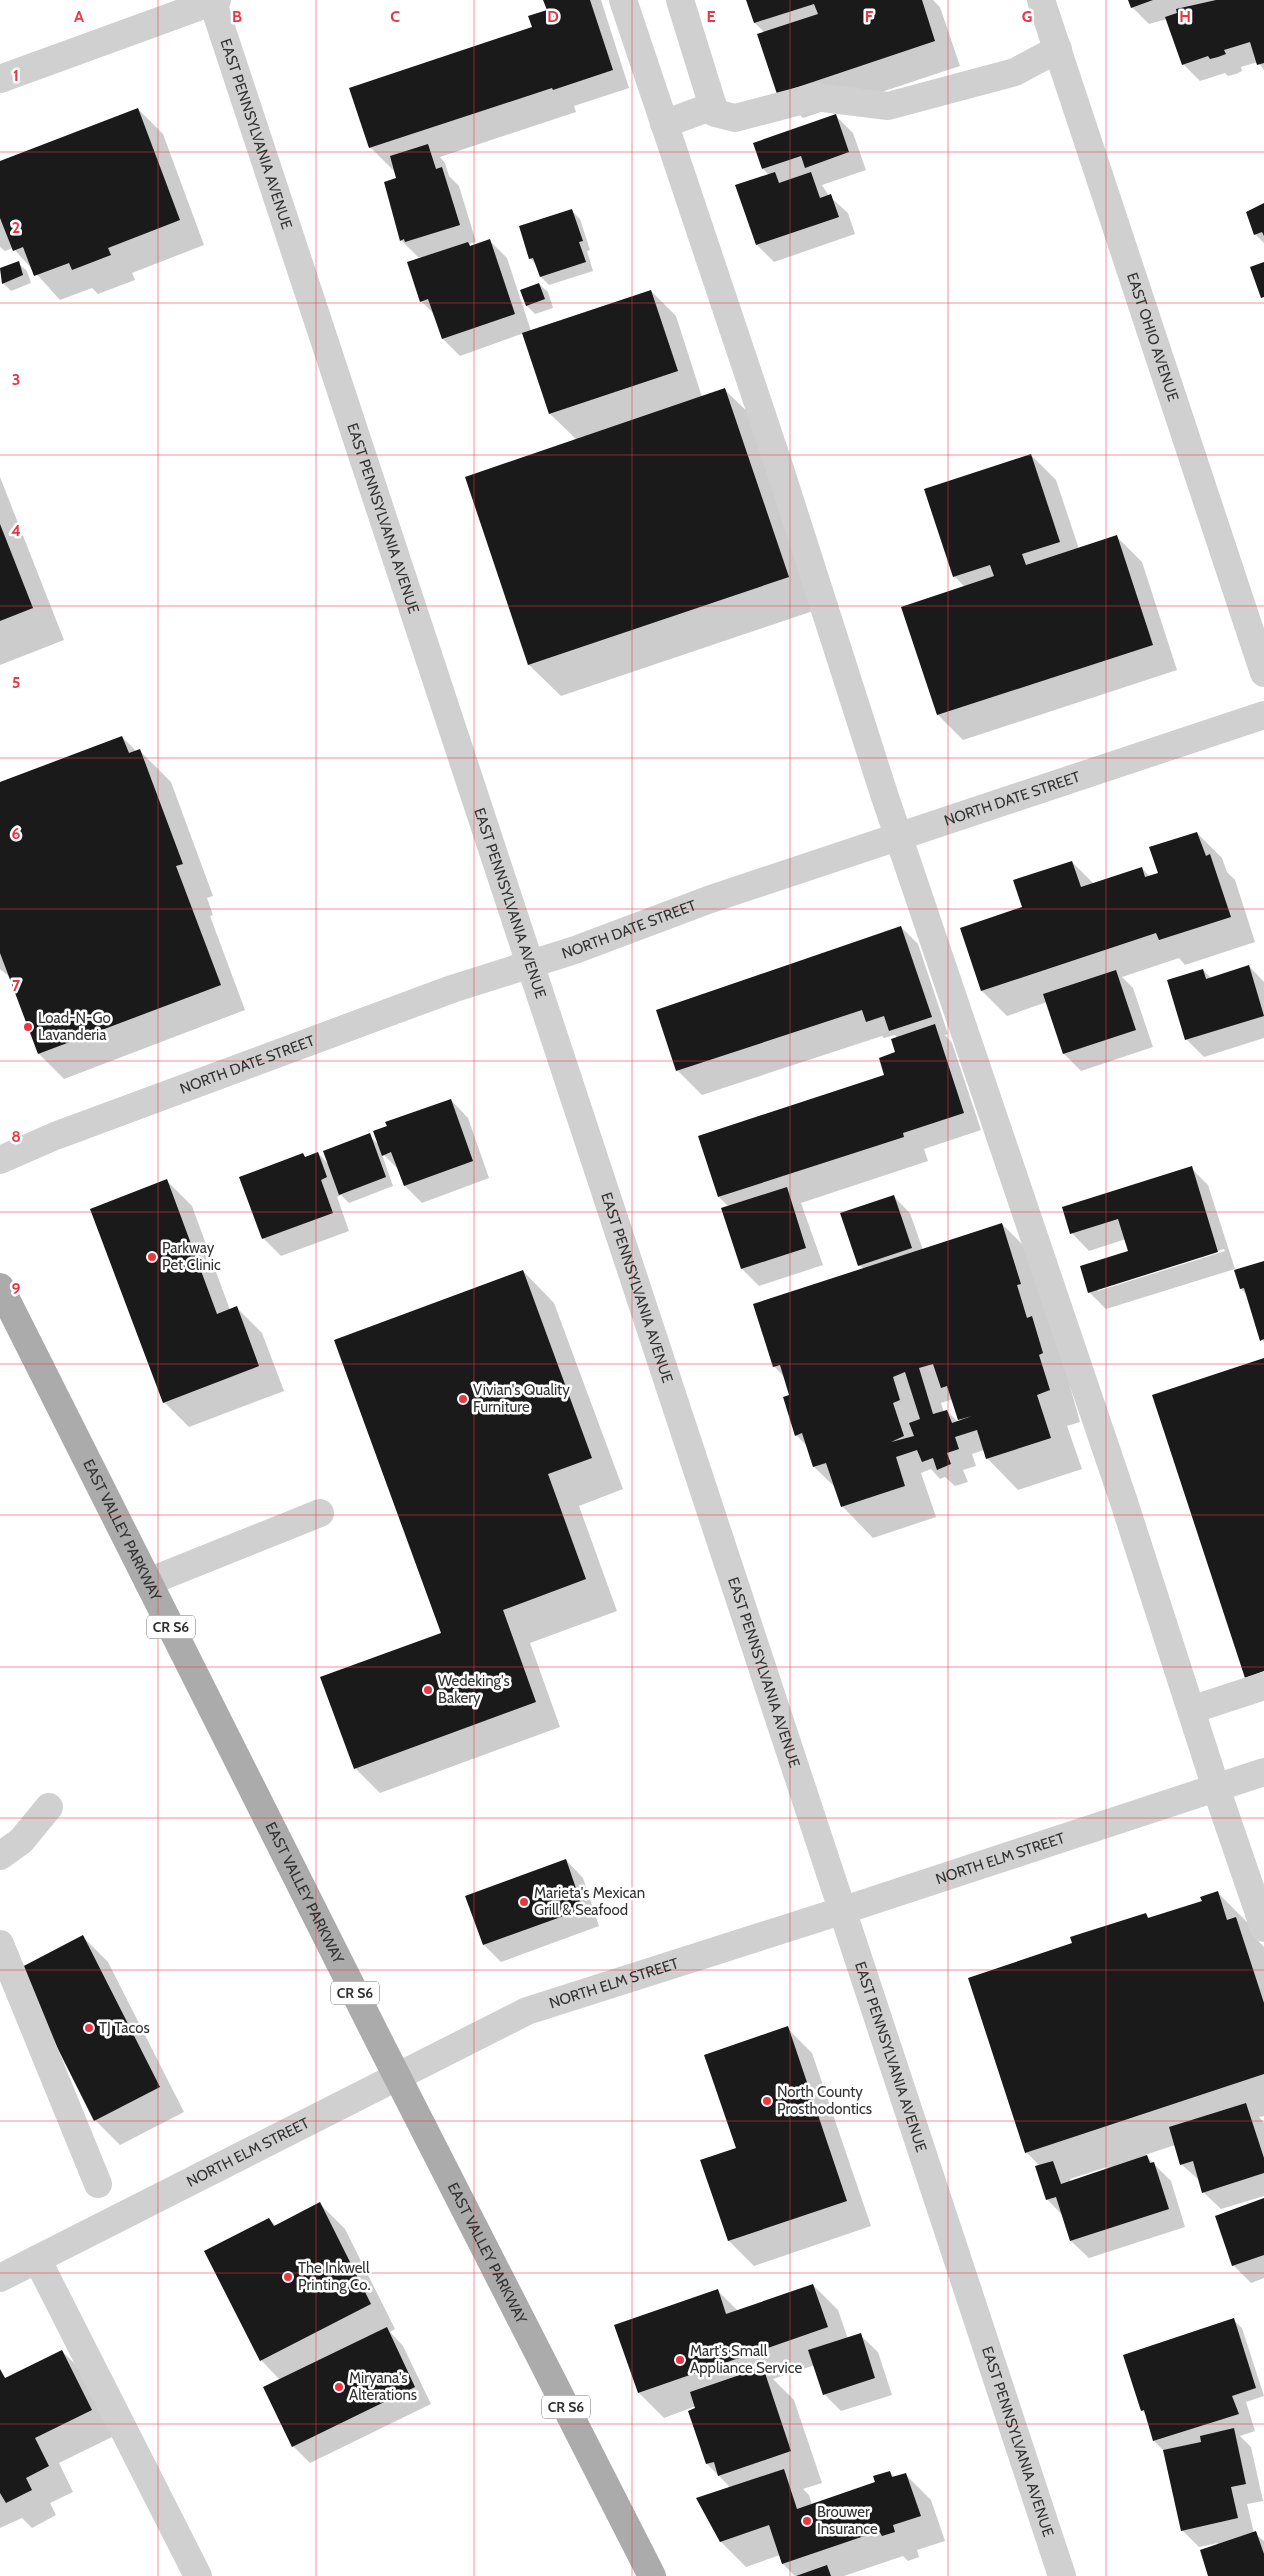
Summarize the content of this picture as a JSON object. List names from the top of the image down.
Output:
{
  "streets": {
    "main road": ["EAST VALLEY PARKWAY", "CR S6"],
    "street": [
      "EAST PENNSYLVANIA AVENUE",
      "EAST OHIO AVENUE",
      "NORTH DATE STREET",
      "NORTH ELM STREET"
    ]
  },
  "crossings": [
    ["EAST PENNSYLVANIA AVENUE", "NORTH DATE STREET"],
    ["EAST PENNSYLVANIA AVENUE", "NORTH ELM STREET"],
    ["EAST VALLEY PARKWAY", "NORTH ELM STREET"]
  ],
  "places": [
    "Load-N-Go Lavanderia",
    "Parkway Pet Clinic",
    "Vivian's Quality Furniture",
    "Wedeking's Bakery",
    "Marieta's Mexican Grill & Seafood",
    "TJ Tacos",
    "North County Prosthodontics",
    "The Inkwell Printing Co.",
    "Mart's Small Appliance Service",
    "Miryana's Alterations",
    "Brouwer Insurance"
  ],
  "grid": {
    "columns": [
      "A",
      "B",
      "C",
      "D",
      "E",
      "F",
      "G",
      "H"
    ],
    "rows": [
      "1",
      "2",
      "3",
      "4",
      "5",
      "6",
      "7",
      "8",
      "9"
    ]
  }
}
